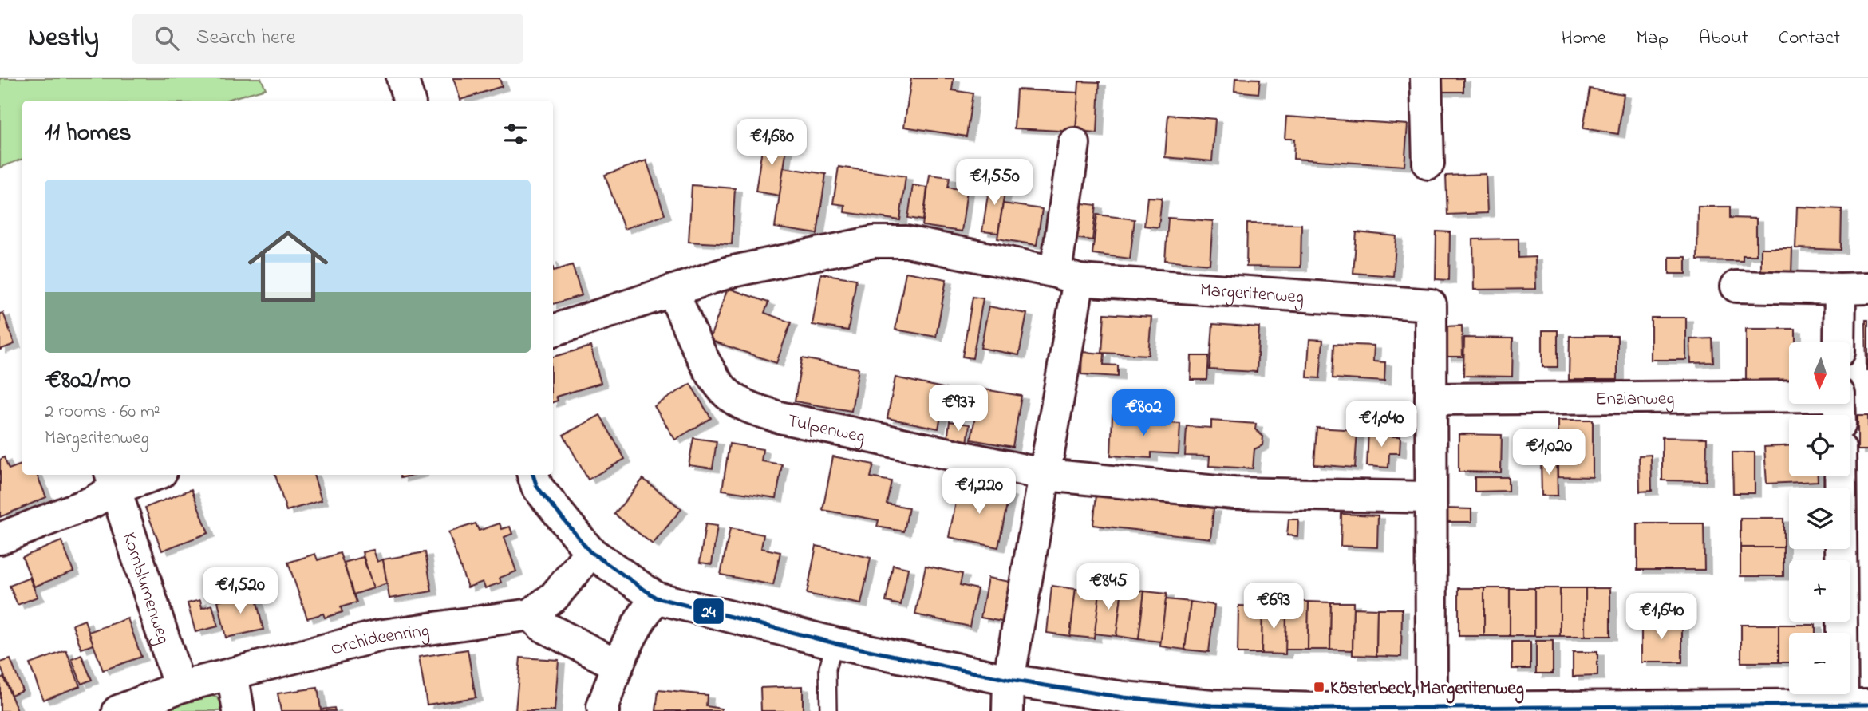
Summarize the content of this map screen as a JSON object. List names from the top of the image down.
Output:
{
  "streets": {
    "street": [
      "Margeritenweg",
      "Enzianweg",
      "Tulpenweg",
      "Kornblumenweg",
      "Orchideenring"
    ]
  },
  "crossings": [
    ["Margeritenweg", "Enzianweg"],
    ["Kornblumenweg", "Orchideenring"]
  ],
  "places": {
    "transit": ["Kösterbeck, Margeritenweg"]
  },
  "lines": ["transit line 24"],
  "north": "bottom",
  "page": {
    "header": "Nestly",
    "search": "Search here",
    "nav": [
      "Home",
      "Map",
      "About",
      "Contact"
    ],
    "heading": "11 homes",
    "price": [
      "€1,680",
      "€1,550",
      "€937",
      "€802",
      "€1,040",
      "€1,020",
      "€1,220",
      "€845",
      "€1,520",
      "€693",
      "€1,640"
    ],
    "list": [
      {
        "name": "€802/mo",
        "note": "2 rooms · 60 m² · Margeritenweg"
      }
    ],
    "map_buttons": ["+", "−"]
  }
}
